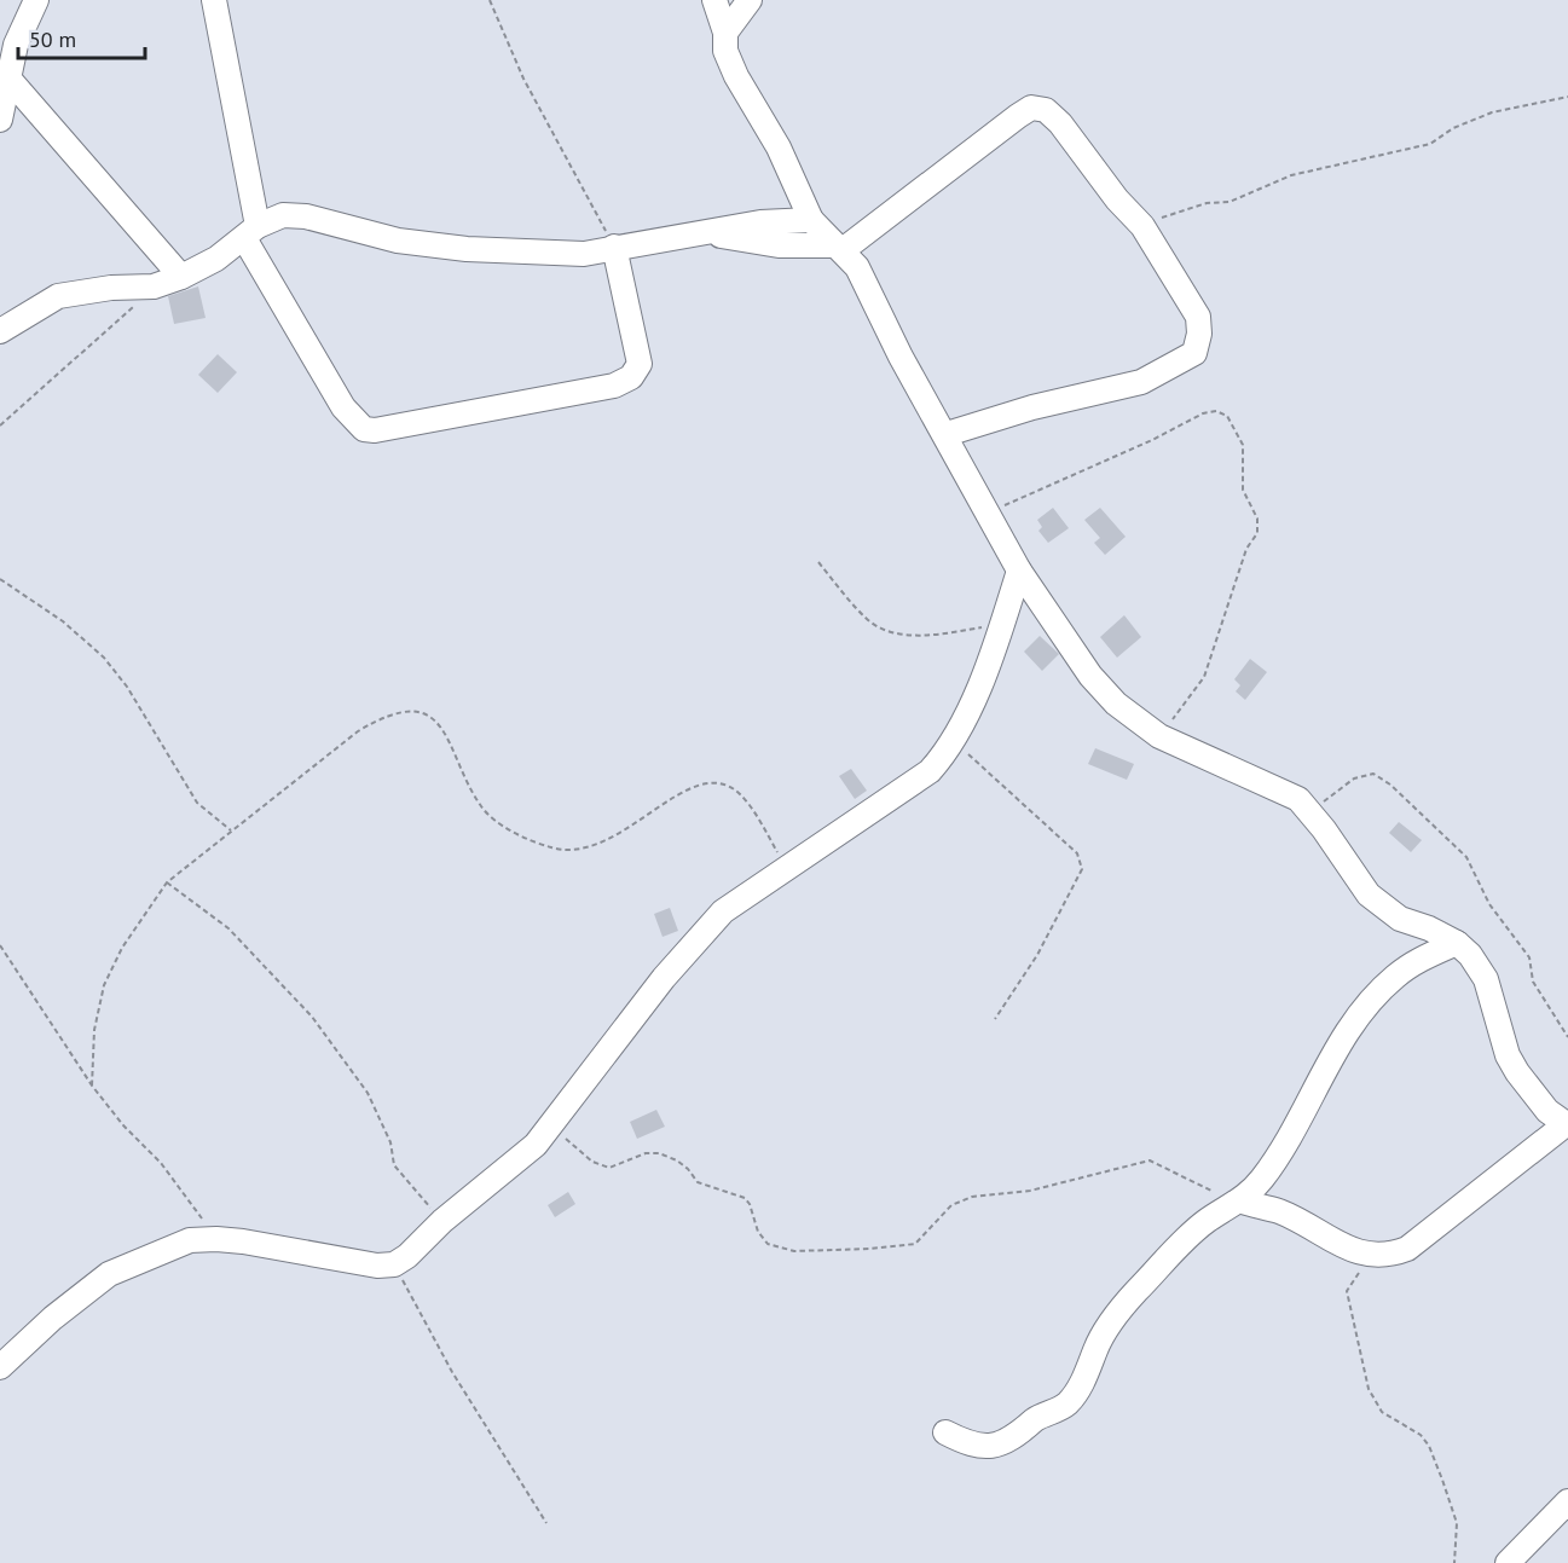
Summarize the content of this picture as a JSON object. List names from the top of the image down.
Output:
{
  "scale_bar": "50 m"
}
